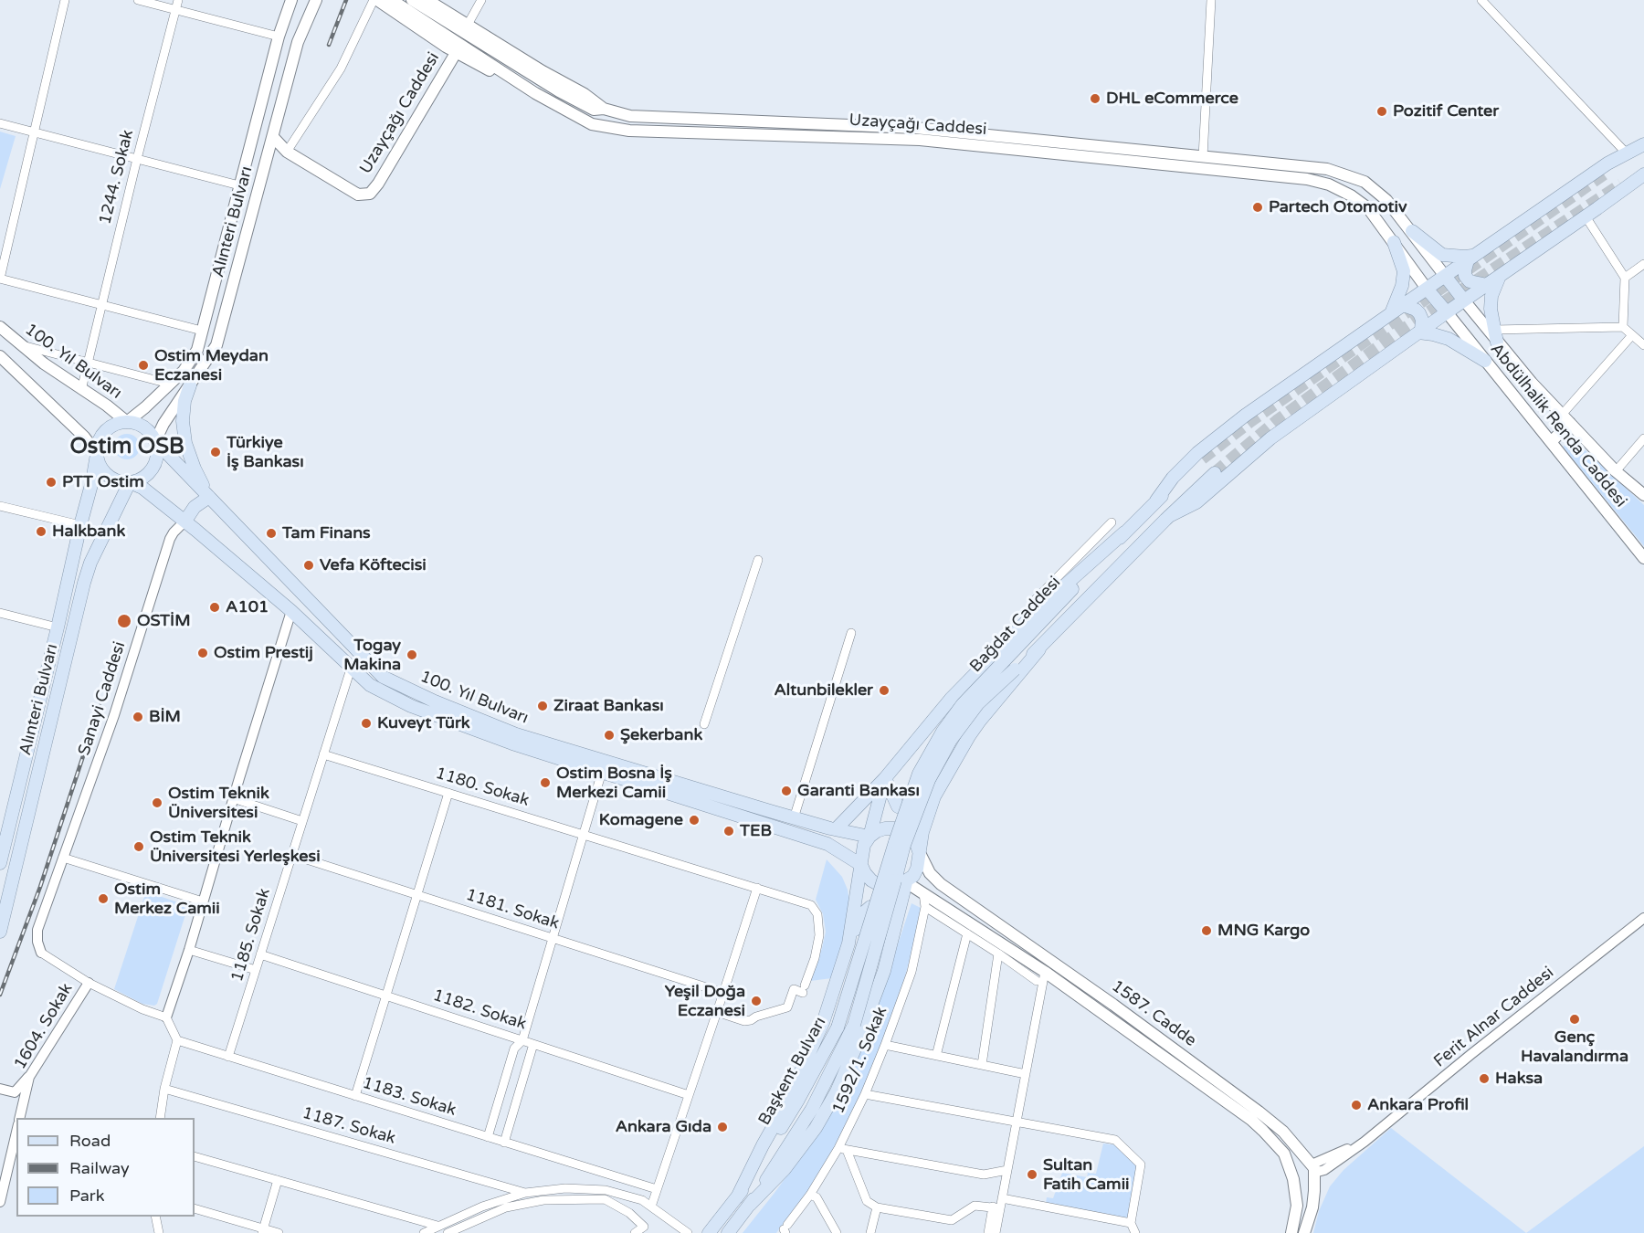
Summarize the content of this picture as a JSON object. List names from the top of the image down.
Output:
{
  "streets": {
    "main road": [
      "Uzayçağı Caddesi",
      "Alınteri Bulvarı",
      "100. Yıl Bulvarı",
      "Abdülhalik Renda Caddesi",
      "Bağdat Caddesi",
      "1587. Cadde",
      "Başkent Bulvarı"
    ],
    "street": [
      "1244. Sokak",
      "Sanayi Caddesi",
      "1180. Sokak",
      "1181. Sokak",
      "1185. Sokak",
      "1182. Sokak",
      "Ferit Alnar Caddesi",
      "1604. Sokak",
      "1592/1. Sokak",
      "1183. Sokak",
      "1187. Sokak"
    ]
  },
  "crossings": [
    ["Uzayçağı Caddesi", "Alınteri Bulvarı"],
    ["1244. Sokak", "100. Yıl Bulvarı"],
    ["Alınteri Bulvarı", "100. Yıl Bulvarı"],
    ["100. Yıl Bulvarı", "Sanayi Caddesi"],
    ["100. Yıl Bulvarı", "1185. Sokak"],
    ["100. Yıl Bulvarı", "1587. Cadde"],
    ["100. Yıl Bulvarı", "Başkent Bulvarı"],
    ["1180. Sokak", "1185. Sokak"],
    ["1181. Sokak", "1185. Sokak"],
    ["1185. Sokak", "1182. Sokak"],
    ["1185. Sokak", "1183. Sokak"],
    ["1587. Cadde", "Ferit Alnar Caddesi"],
    ["1587. Cadde", "1592/1. Sokak"],
    ["1587. Cadde", "Başkent Bulvarı"]
  ],
  "districts": ["Ostim OSB"],
  "places": [
    "DHL eCommerce",
    "Pozitif Center",
    "Partech Otomotiv",
    "Ostim Meydan Eczanesi",
    "Türkiye İş Bankası",
    "PTT Ostim",
    "Halkbank",
    "Tam Finans",
    "Vefa Köftecisi",
    "A101",
    "OSTİM",
    "Ostim Prestij",
    "Togay Makina",
    "Altunbilekler",
    "Ziraat Bankası",
    "BİM",
    "Kuveyt Türk",
    "Şekerbank",
    "Ostim Bosna İş Merkezi Camii",
    "Garanti Bankası",
    "Ostim Teknik Üniversitesi",
    "Komagene",
    "TEB",
    "Ostim Teknik Üniversitesi Yerleşkesi",
    "Ostim Merkez Camii",
    "MNG Kargo",
    "Yeşil Doğa Eczanesi",
    "Genç Havalandırma",
    "Haksa",
    "Ankara Profil",
    "Ankara Gıda",
    "Sultan Fatih Camii"
  ],
  "legend": ["Road", "Railway", "Park"]
}
